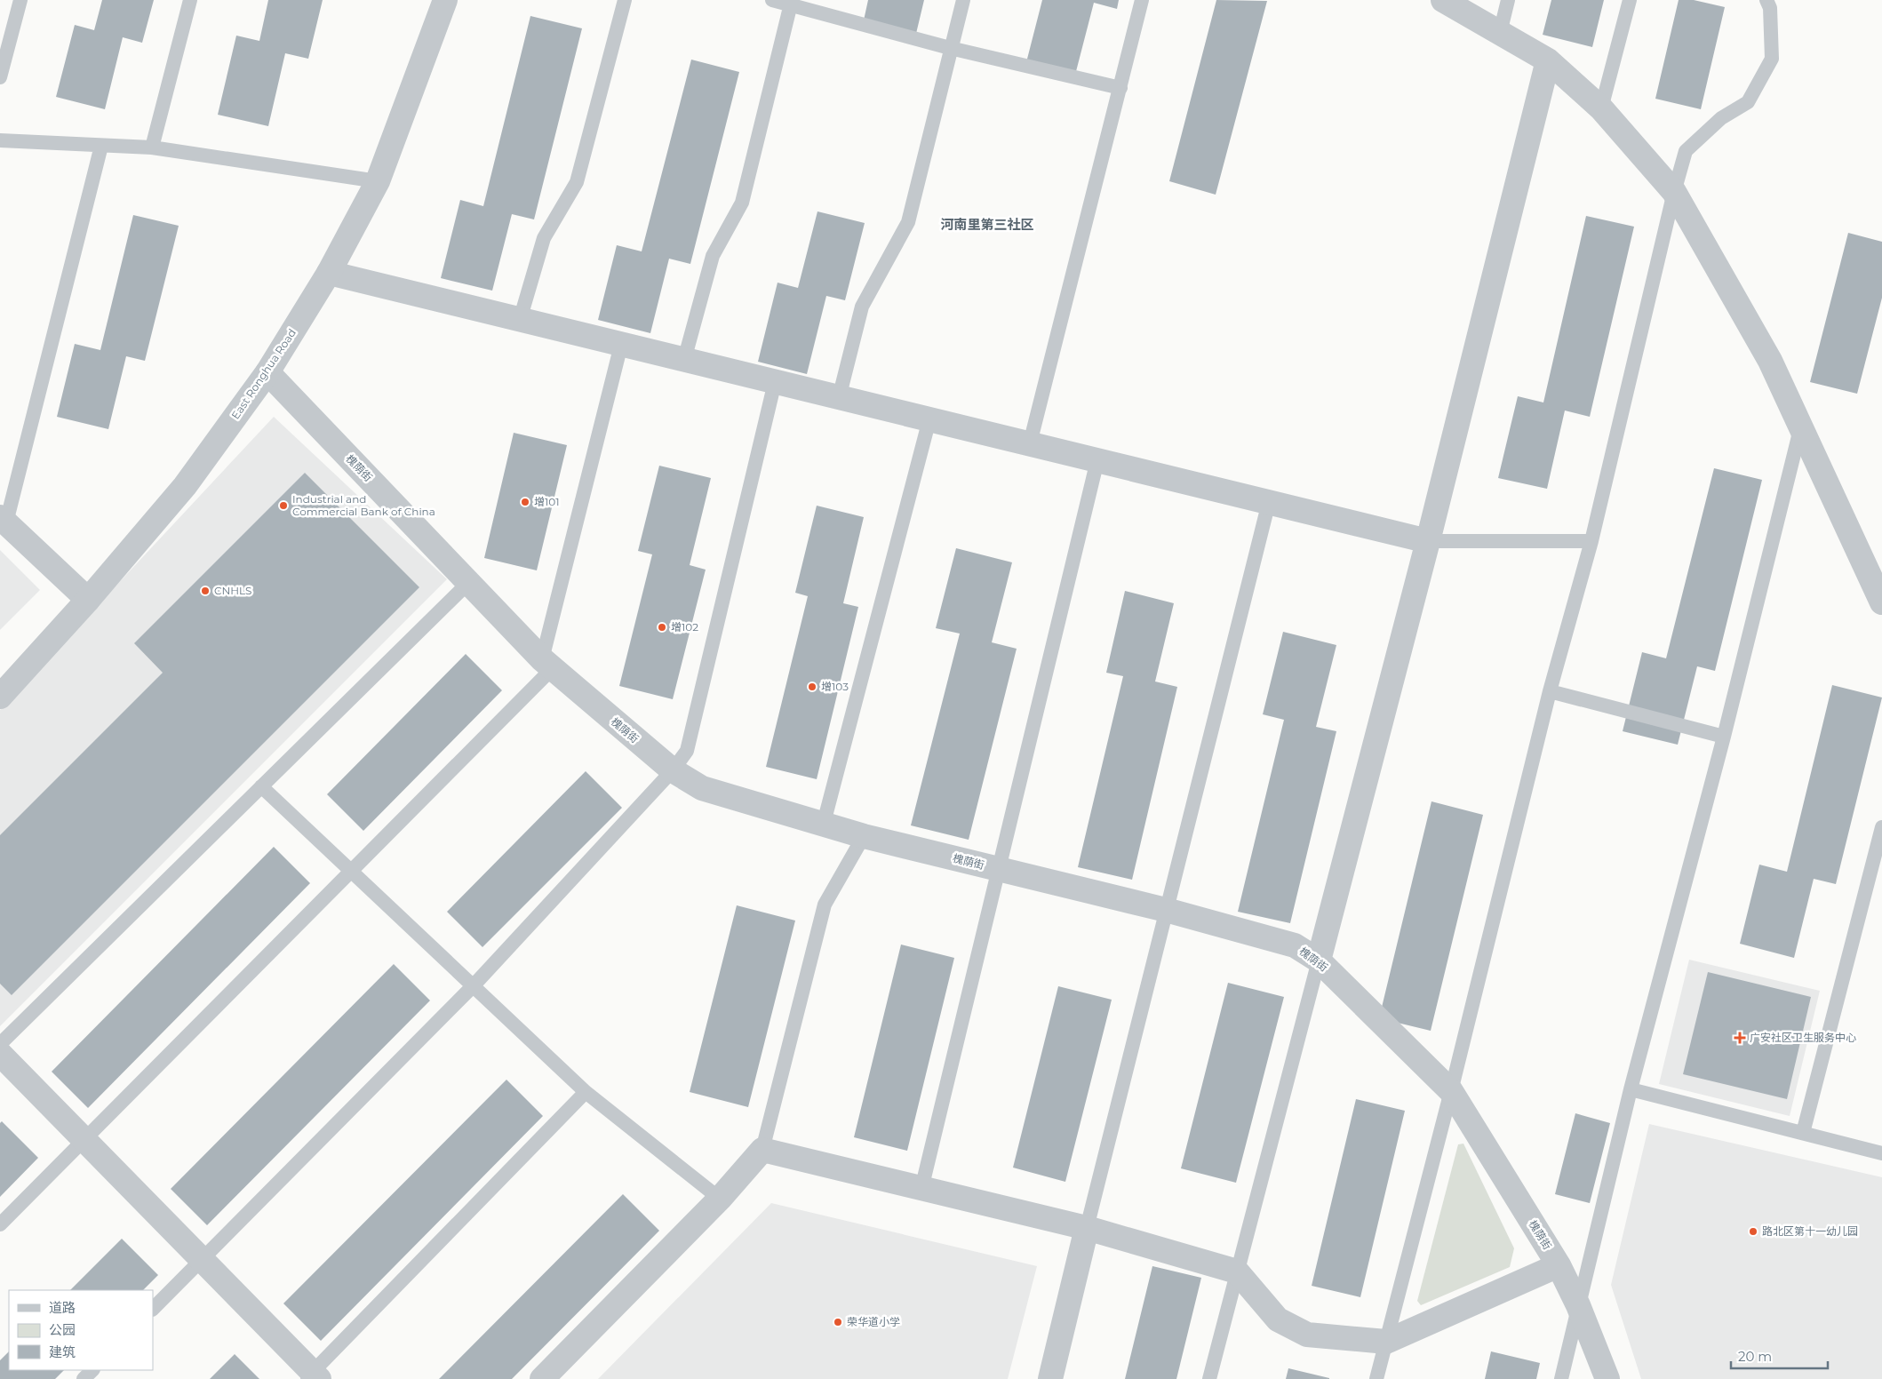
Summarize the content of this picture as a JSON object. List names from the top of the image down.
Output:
{
  "streets": {
    "street": ["East Ronghua Road", "槐荫街"]
  },
  "crossings": [
    ["East Ronghua Road", "槐荫街"]
  ],
  "districts": ["河南里第三社区"],
  "places": {
    "other": [
      "增101",
      "Industrial and Commercial Bank of China",
      "CNHLS",
      "增102",
      "增103",
      "路北区第十一幼儿园",
      "荣华道小学"
    ],
    "health": ["广安社区卫生服务中心"]
  },
  "legend": ["道路", "公园", "建筑"],
  "scale_bar": "20 m"
}
